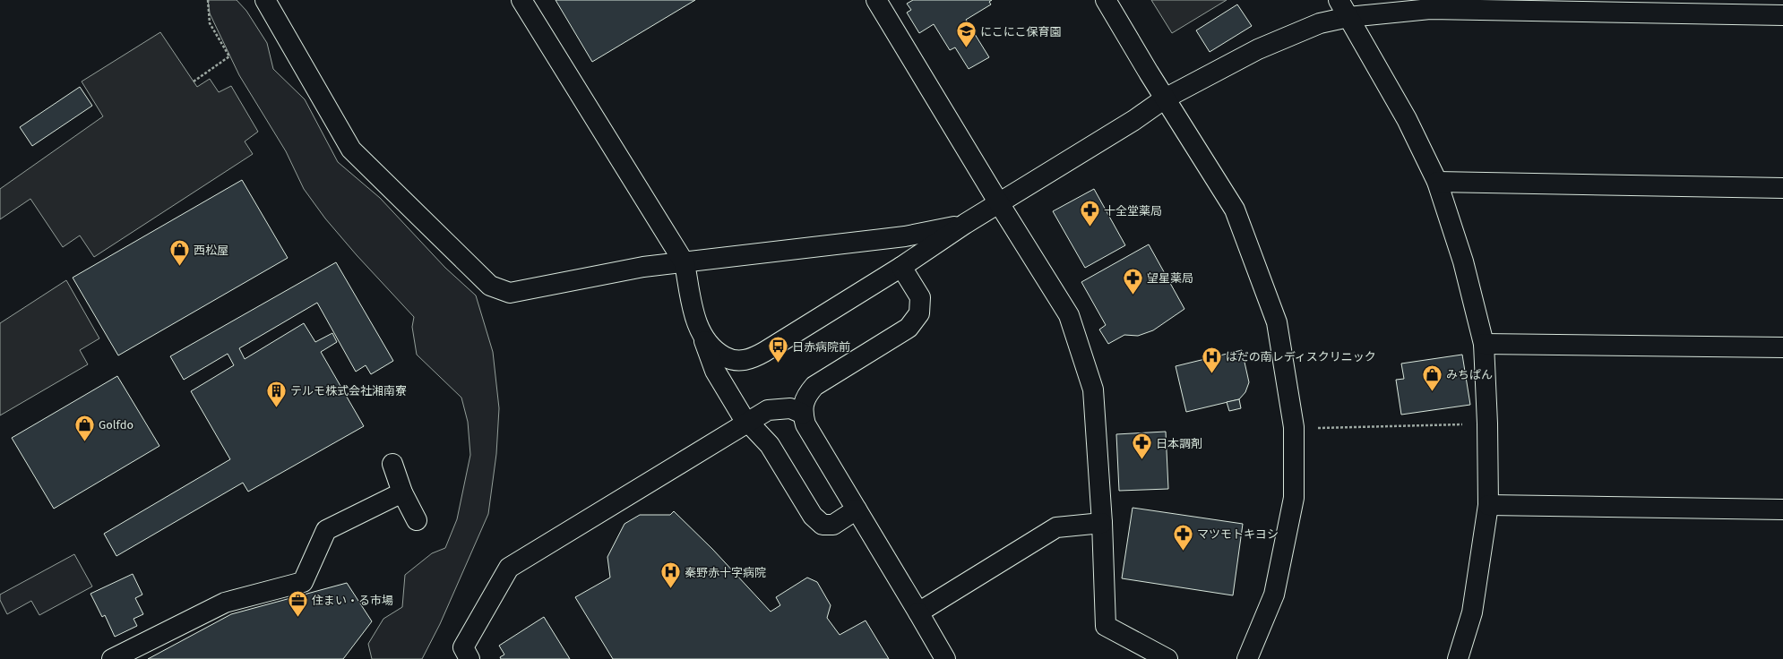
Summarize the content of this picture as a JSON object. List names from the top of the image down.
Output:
{
  "places": {
    "school or university": ["にこにこ保育園"],
    "pharmacy": [
      "十全堂薬局",
      "望星薬局",
      "日本調剤",
      "マツモトキヨシ"
    ],
    "shop": ["西松屋", "みちぱん", "Golfdo"],
    "bus stop": ["日赤病院前"],
    "hospital": ["はだの南レディスクリニック", "秦野赤十字病院"],
    "building": ["テルモ株式会社湘南寮"],
    "office": ["住まい・る市場"]
  }
}
